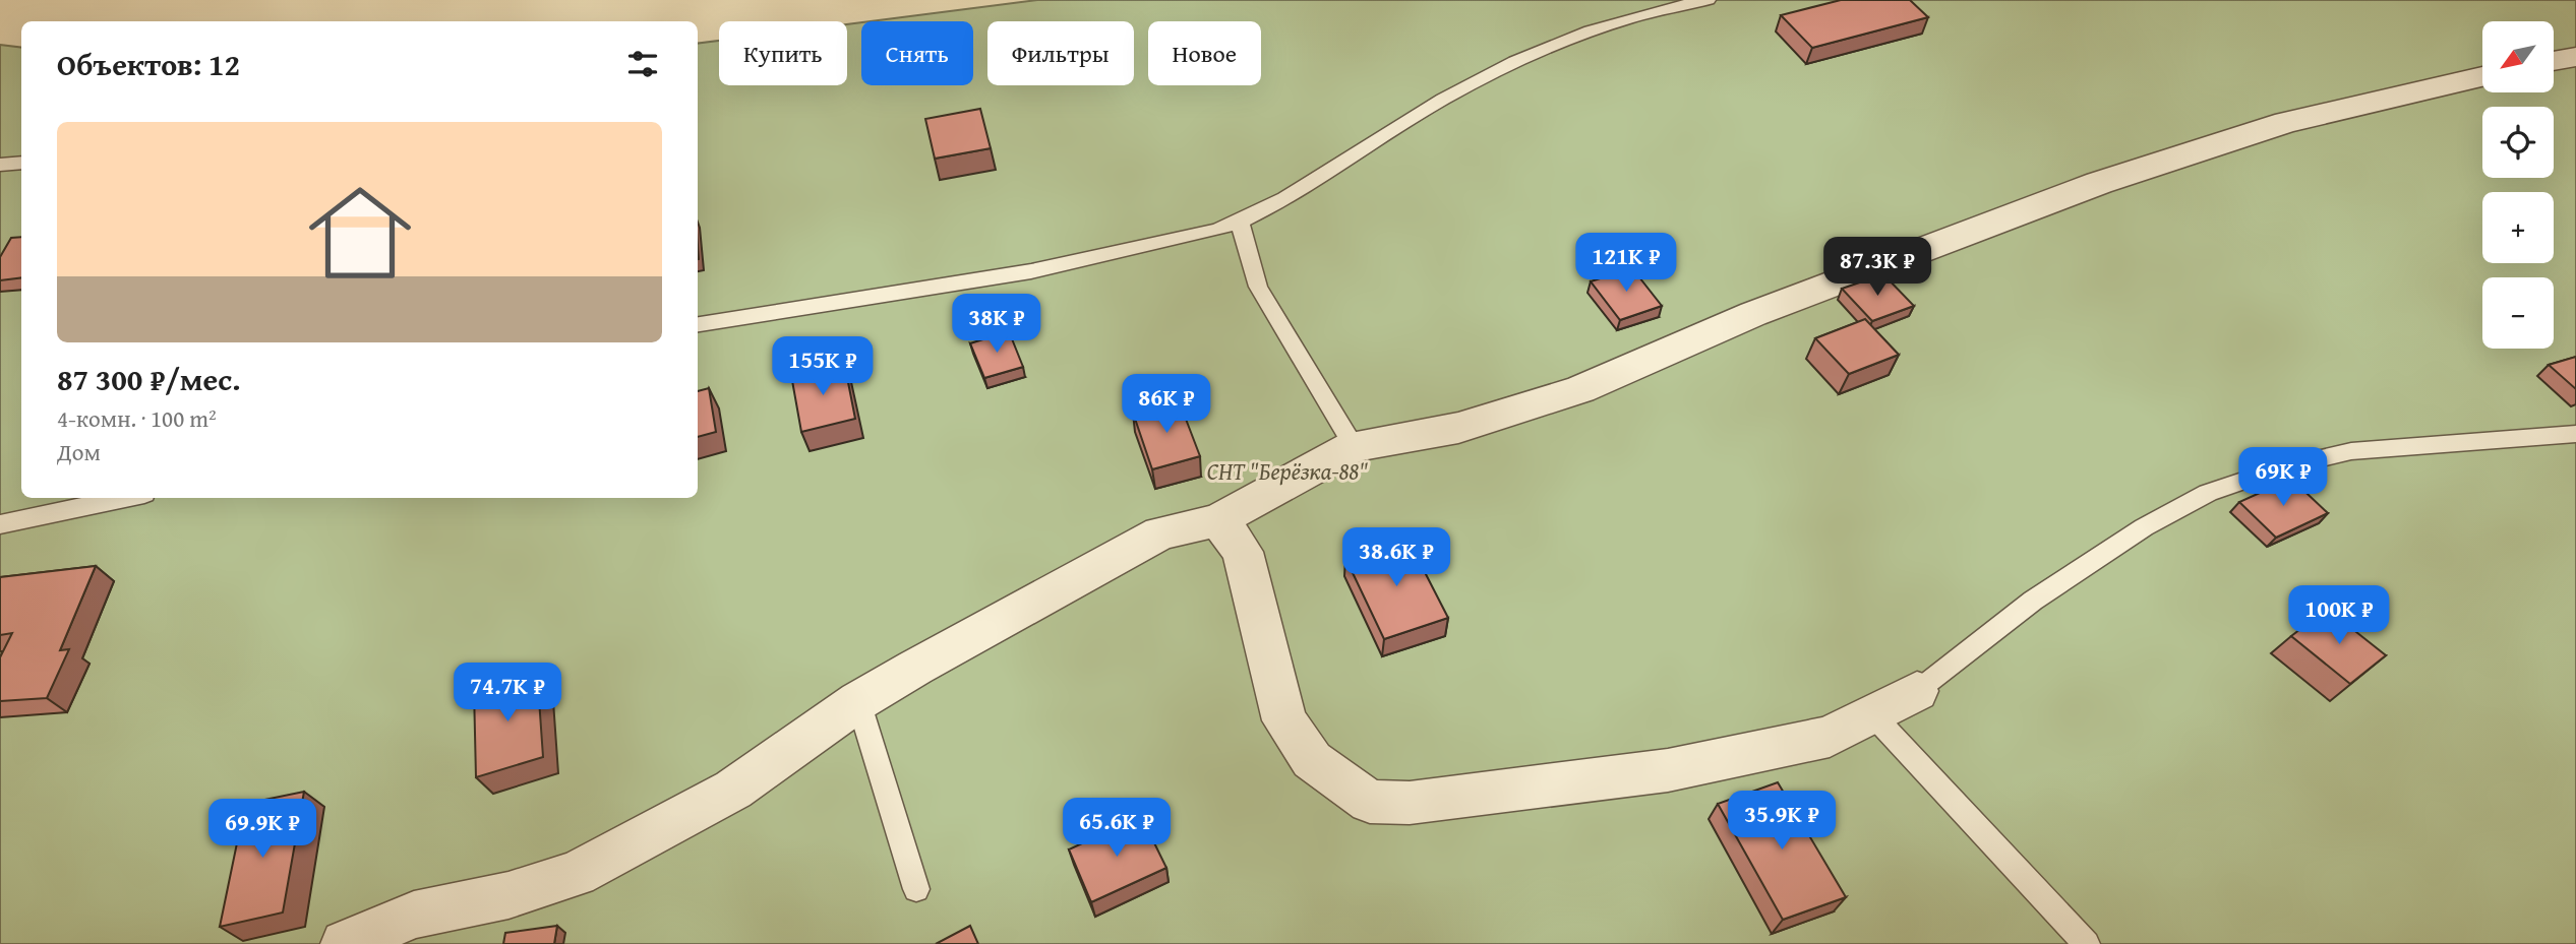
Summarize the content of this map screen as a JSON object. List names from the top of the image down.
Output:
{
  "parks": ["СНТ \"Берёзка-88\""],
  "north": "bottom left",
  "page": {
    "map_buttons": ["+", "−"],
    "chip": [
      "Купить",
      "Снять",
      "Фильтры",
      "Новое"
    ],
    "heading": "Объектов: 12",
    "list": [
      {
        "name": "87 300 ₽/мес.",
        "note": "4-комн. · 100 m² · Дом"
      }
    ],
    "price": [
      "121K ₽",
      "87.3K ₽",
      "38K ₽",
      "155K ₽",
      "86K ₽",
      "69K ₽",
      "38.6K ₽",
      "100K ₽",
      "74.7K ₽",
      "35.9K ₽",
      "65.6K ₽",
      "69.9K ₽"
    ]
  }
}
